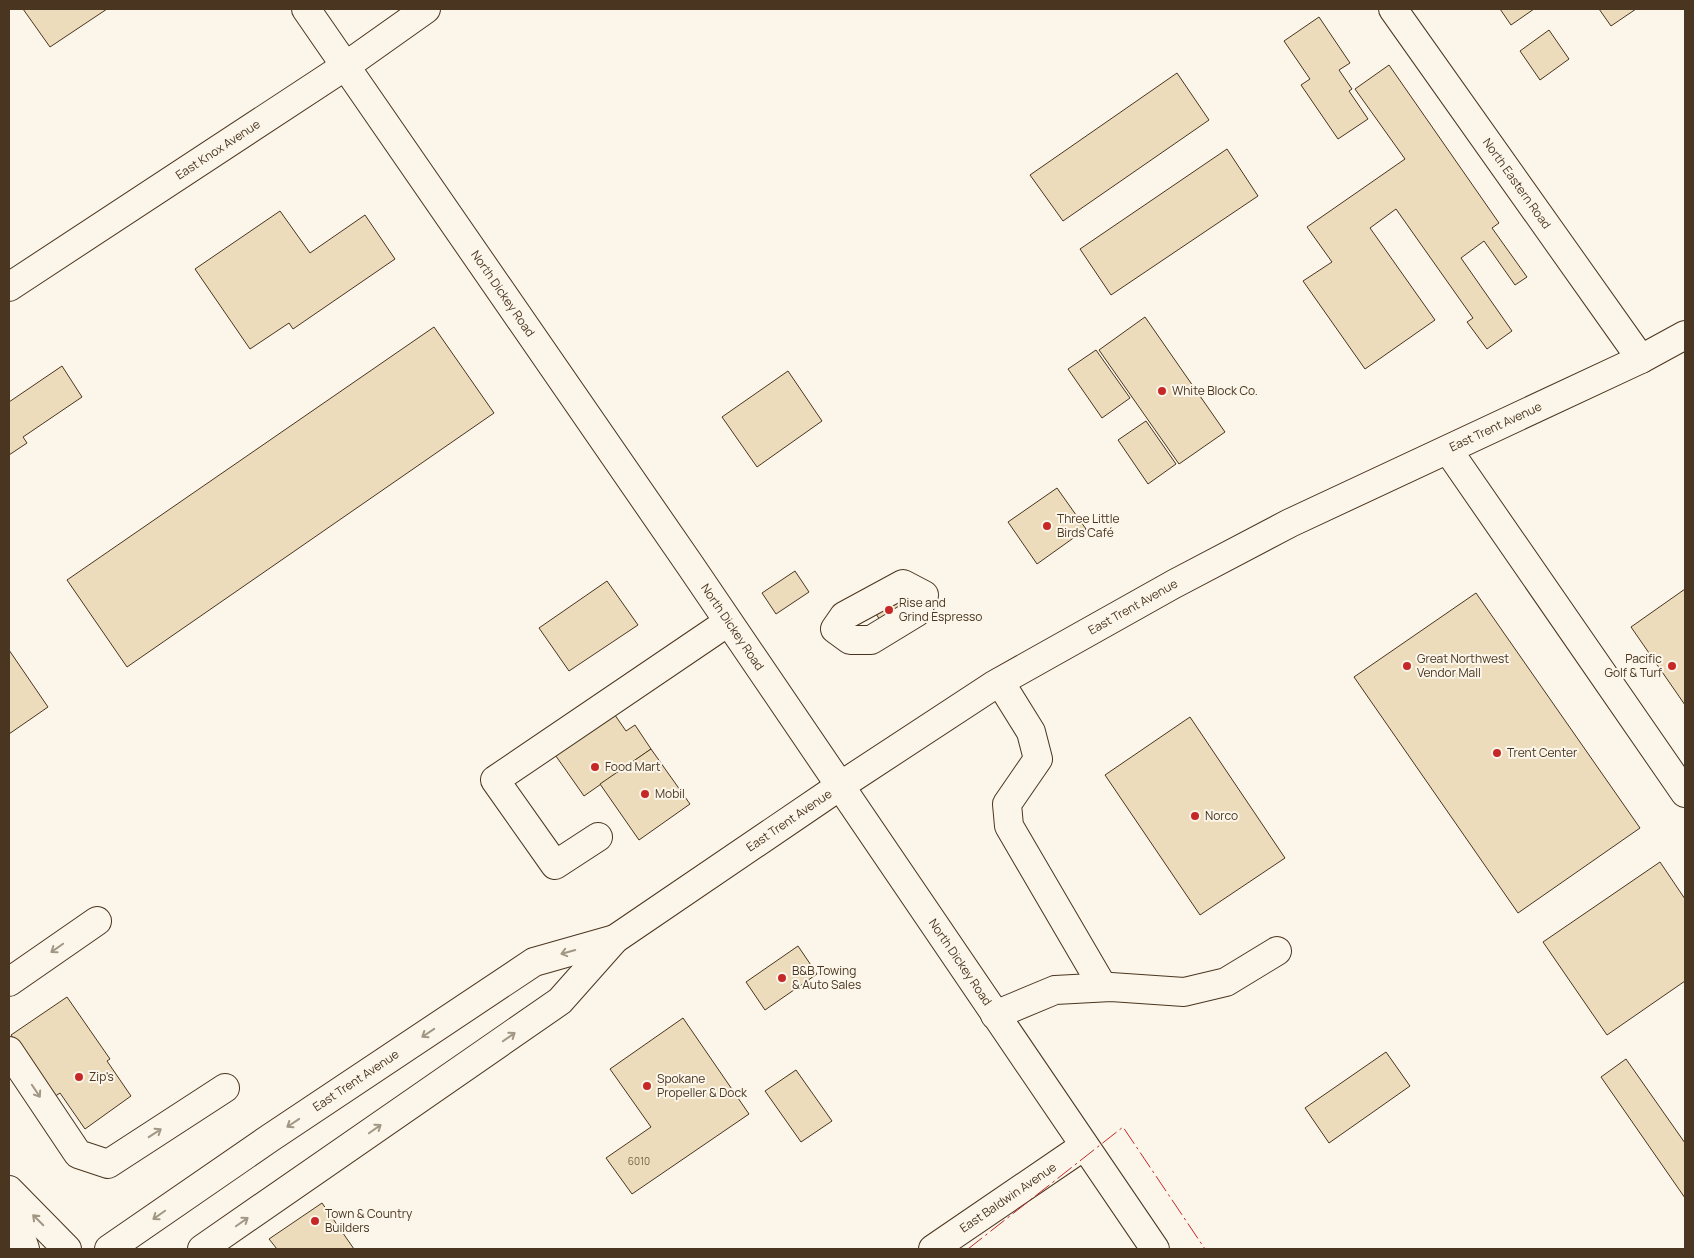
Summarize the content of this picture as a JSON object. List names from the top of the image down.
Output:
{
  "streets": {
    "main road": [
      "East Knox Avenue",
      "North Eastern Road",
      "North Dickey Road",
      "East Trent Avenue",
      "East Baldwin Avenue"
    ]
  },
  "crossings": [
    ["East Knox Avenue", "North Dickey Road"],
    ["North Eastern Road", "East Trent Avenue"],
    ["North Dickey Road", "East Trent Avenue"],
    ["North Dickey Road", "East Baldwin Avenue"]
  ],
  "places": [
    "White Block Co.",
    "Three Little Birds Café",
    "Rise and Grind Espresso",
    "Great Northwest Vendor Mall",
    "Pacific Golf & Turf",
    "Trent Center",
    "Food Mart",
    "Mobil",
    "Norco",
    "B&B Towing & Auto Sales",
    "Zip's",
    "Spokane Propeller & Dock",
    "Town & Country Builders"
  ],
  "house_numbers": ["6010"]
}
